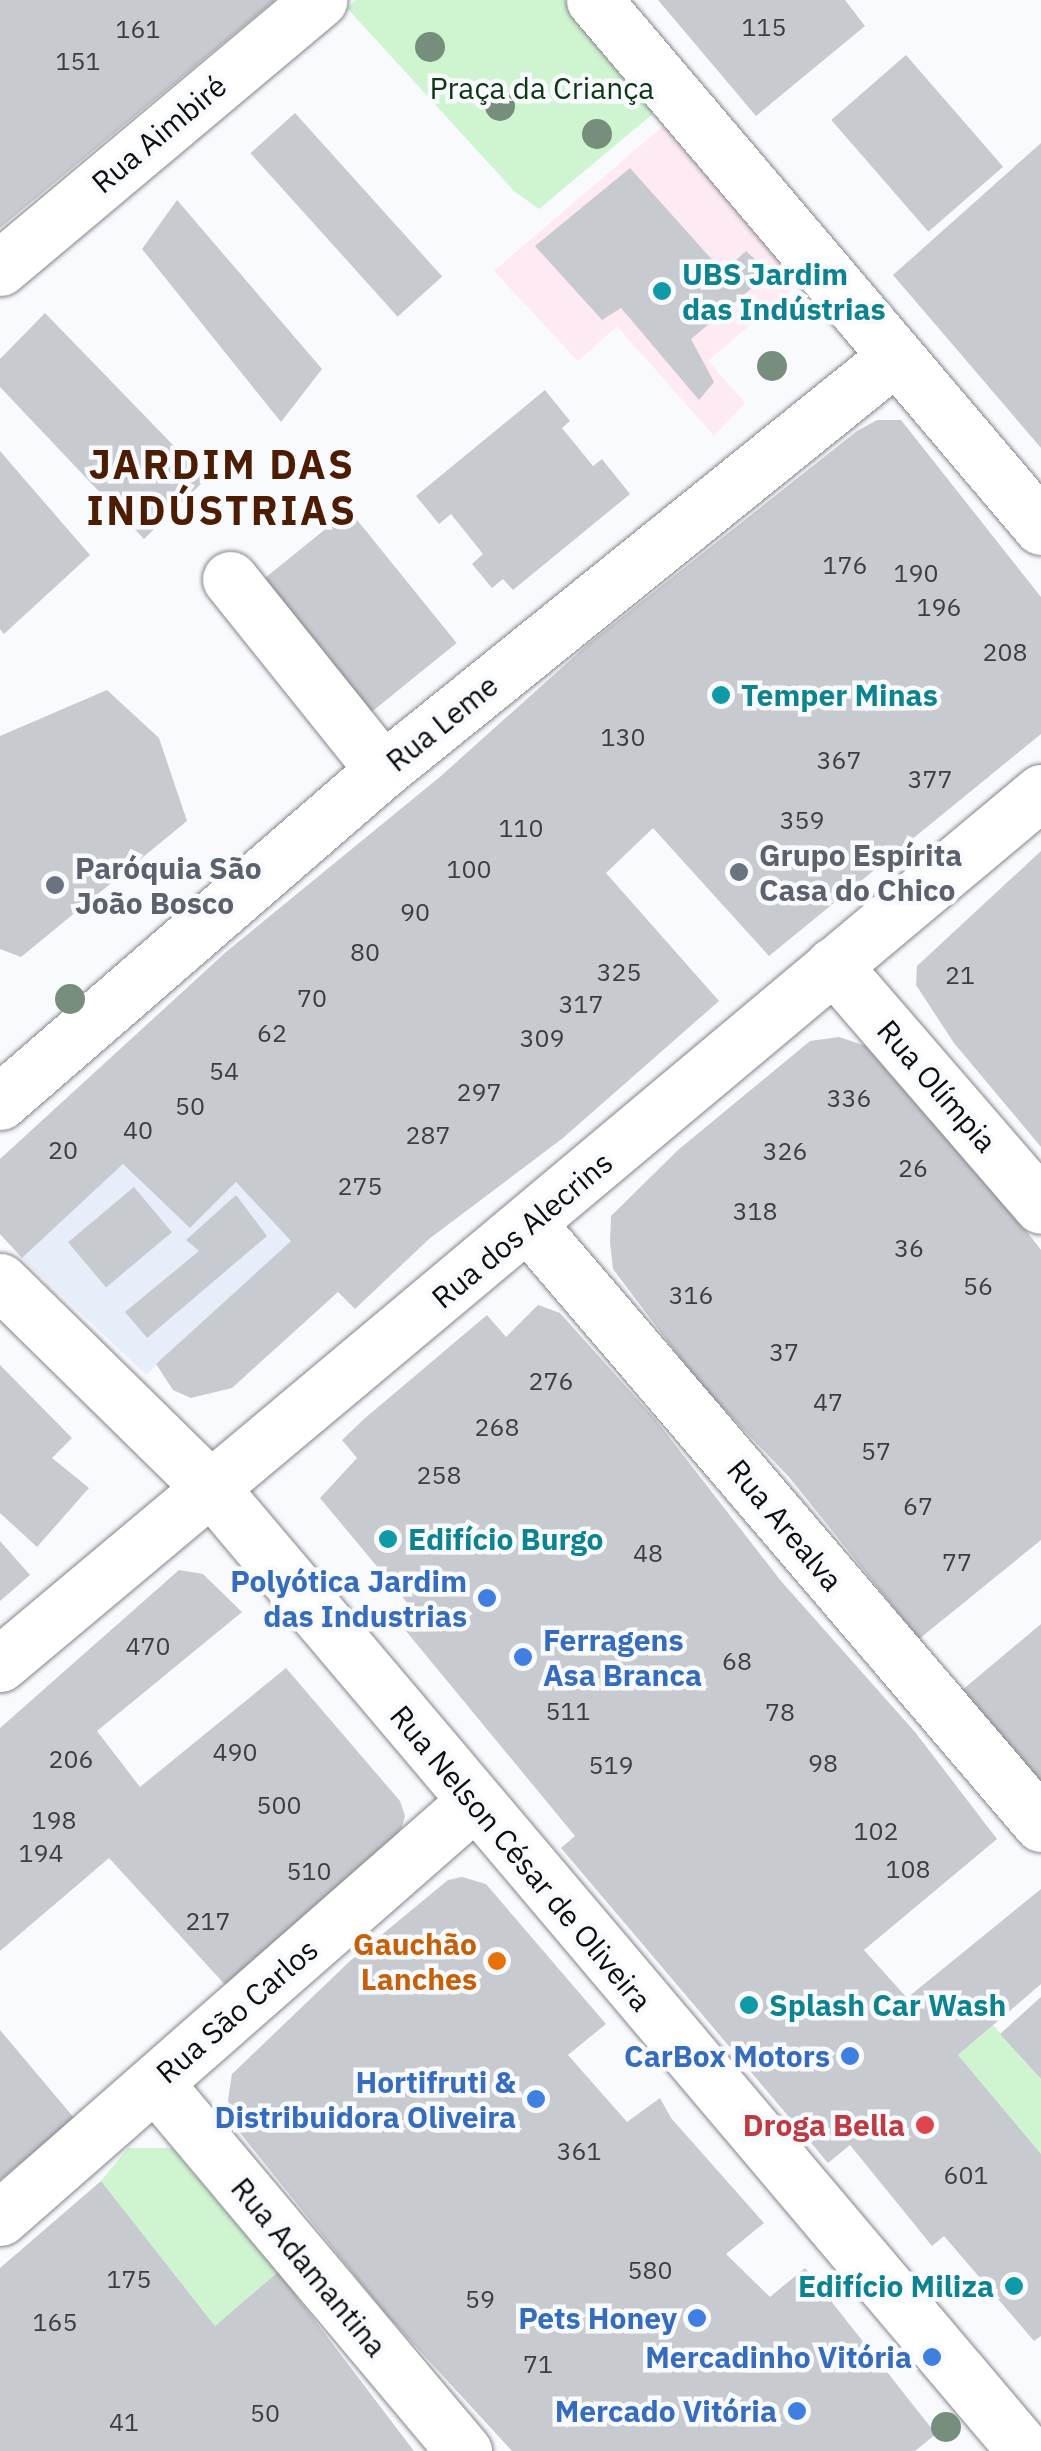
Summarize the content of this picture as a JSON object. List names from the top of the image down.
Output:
{
  "streets": {
    "street": [
      "Rua Aimbiré",
      "Rua Leme",
      "Rua Olímpia",
      "Rua dos Alecrins",
      "Rua Arealva",
      "Rua Nelson César de Oliveira",
      "Rua São Carlos",
      "Rua Adamantina"
    ]
  },
  "crossings": [
    ["Rua Olímpia", "Rua dos Alecrins"],
    ["Rua dos Alecrins", "Rua Arealva"],
    ["Rua dos Alecrins", "Rua Nelson César de Oliveira"],
    ["Rua Nelson César de Oliveira", "Rua São Carlos"],
    ["Rua São Carlos", "Rua Adamantina"]
  ],
  "districts": ["JARDIM DAS INDÚSTRIAS"],
  "parks": ["Praça da Criança"],
  "places": [
    "UBS Jardim das Indústrias",
    "Temper Minas",
    "Grupo Espírita Casa do Chico",
    "Paróquia São João Bosco",
    "Edifício Burgo",
    "Polyótica Jardim das Industrias",
    "Ferragens Asa Branca",
    "Gauchão Lanches",
    "Splash Car Wash",
    "CarBox Motors",
    "Hortifruti & Distribuidora Oliveira",
    "Droga Bella",
    "Edifício Miliza",
    "Pets Honey",
    "Mercadinho Vitória",
    "Mercado Vitória"
  ],
  "house_numbers": [
    "115",
    "161",
    "151",
    "176",
    "190",
    "196",
    "208",
    "130",
    "367",
    "377",
    "359",
    "110",
    "100",
    "90",
    "80",
    "325",
    "21",
    "70",
    "317",
    "62",
    "309",
    "54",
    "297",
    "336",
    "50",
    "40",
    "287",
    "20",
    "326",
    "26",
    "275",
    "318",
    "36",
    "56",
    "316",
    "37",
    "276",
    "47",
    "268",
    "57",
    "258",
    "67",
    "48",
    "77",
    "470",
    "68",
    "511",
    "78",
    "490",
    "206",
    "98",
    "519",
    "500",
    "198",
    "102",
    "194",
    "108",
    "510",
    "217",
    "361",
    "601",
    "580",
    "175",
    "59",
    "165",
    "71",
    "50",
    "41"
  ]
}
